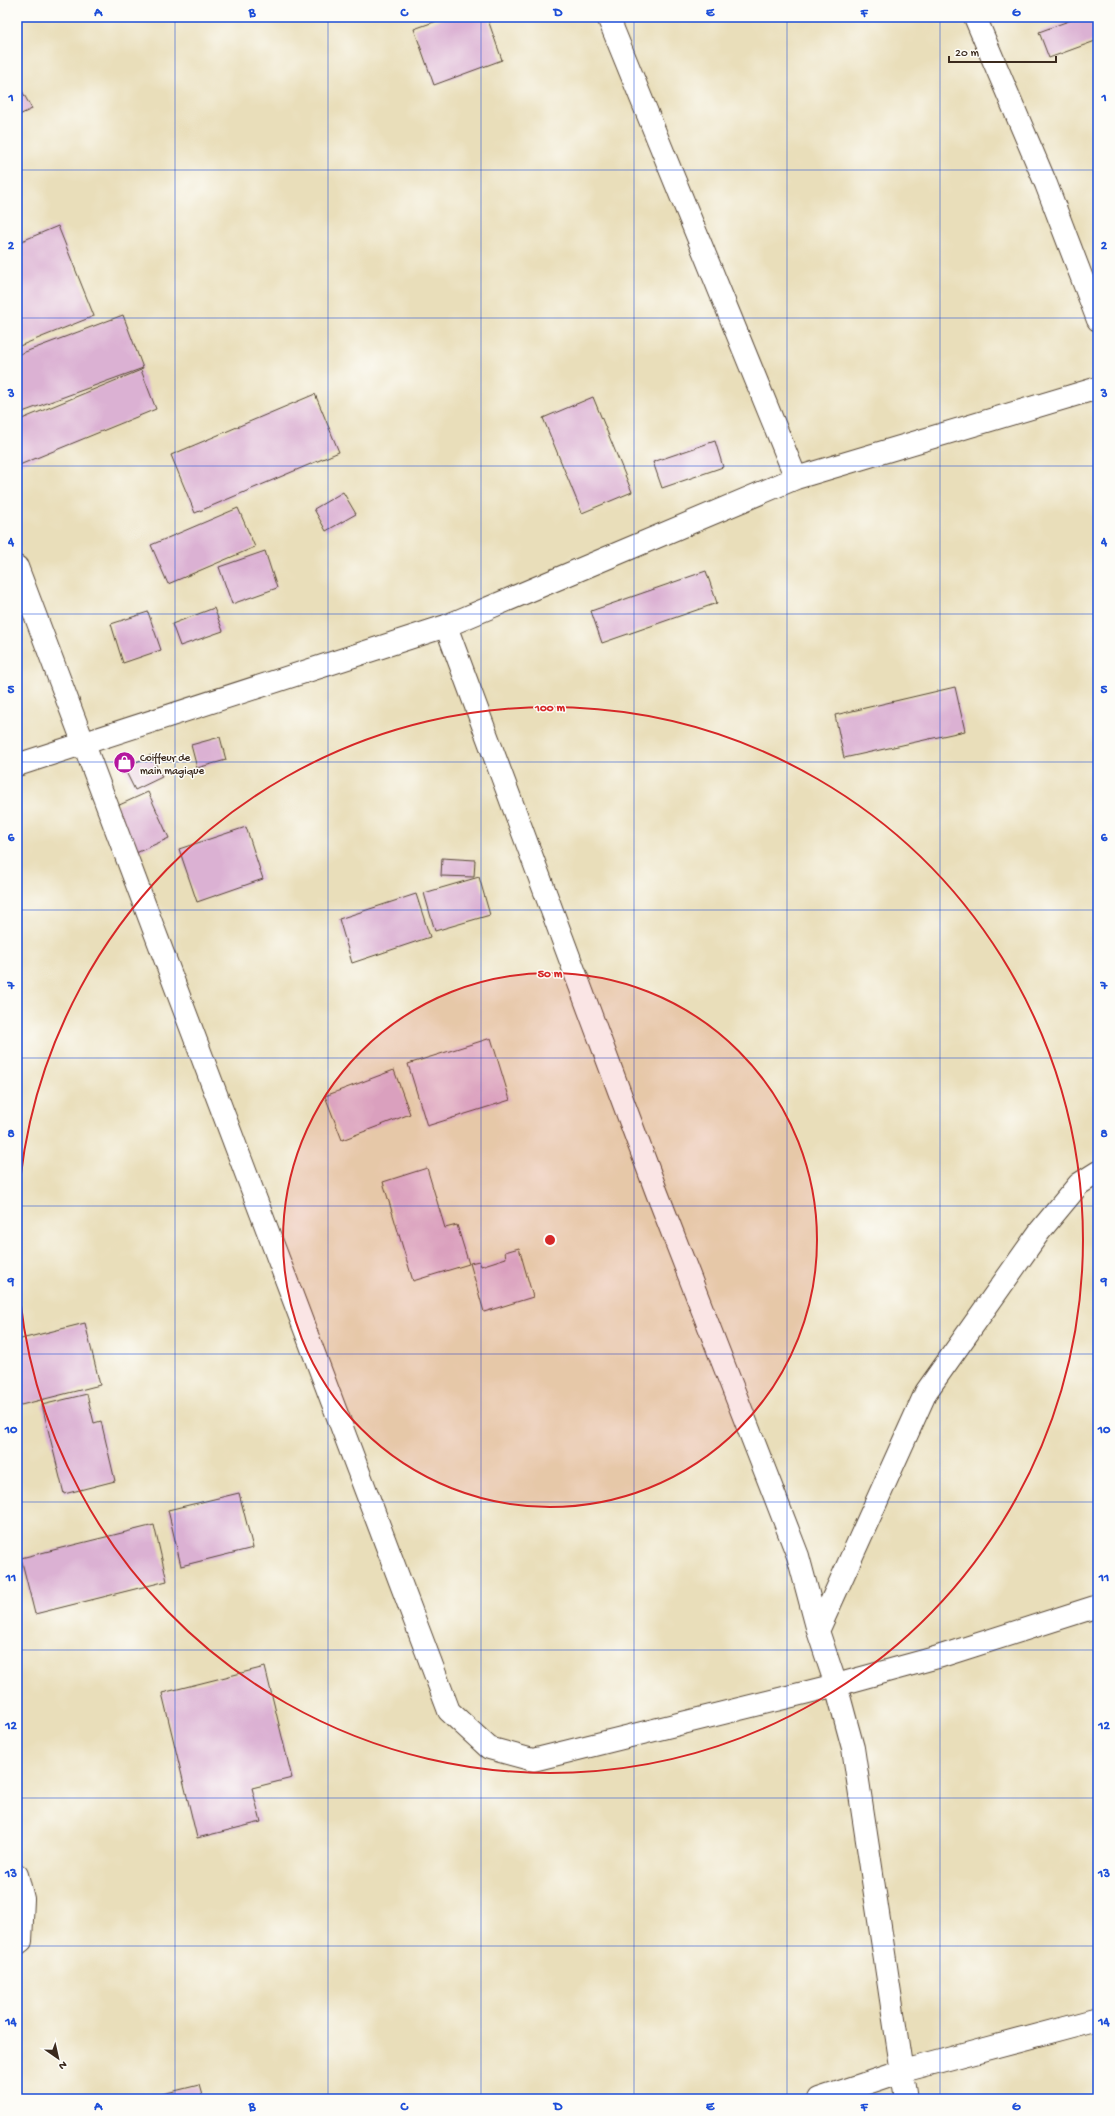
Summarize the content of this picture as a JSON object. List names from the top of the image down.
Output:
{
  "places": {
    "shop": ["Coiffeur de main magique"]
  },
  "scale_bar": "20 m",
  "north": "bottom right",
  "grid": {
    "columns": [
      "A",
      "B",
      "C",
      "D",
      "E",
      "F",
      "G"
    ],
    "rows": [
      "1",
      "2",
      "3",
      "4",
      "5",
      "6",
      "7",
      "8",
      "9",
      "10",
      "11",
      "12",
      "13",
      "14"
    ]
  },
  "rings": ["100 m", "50 m"]
}
